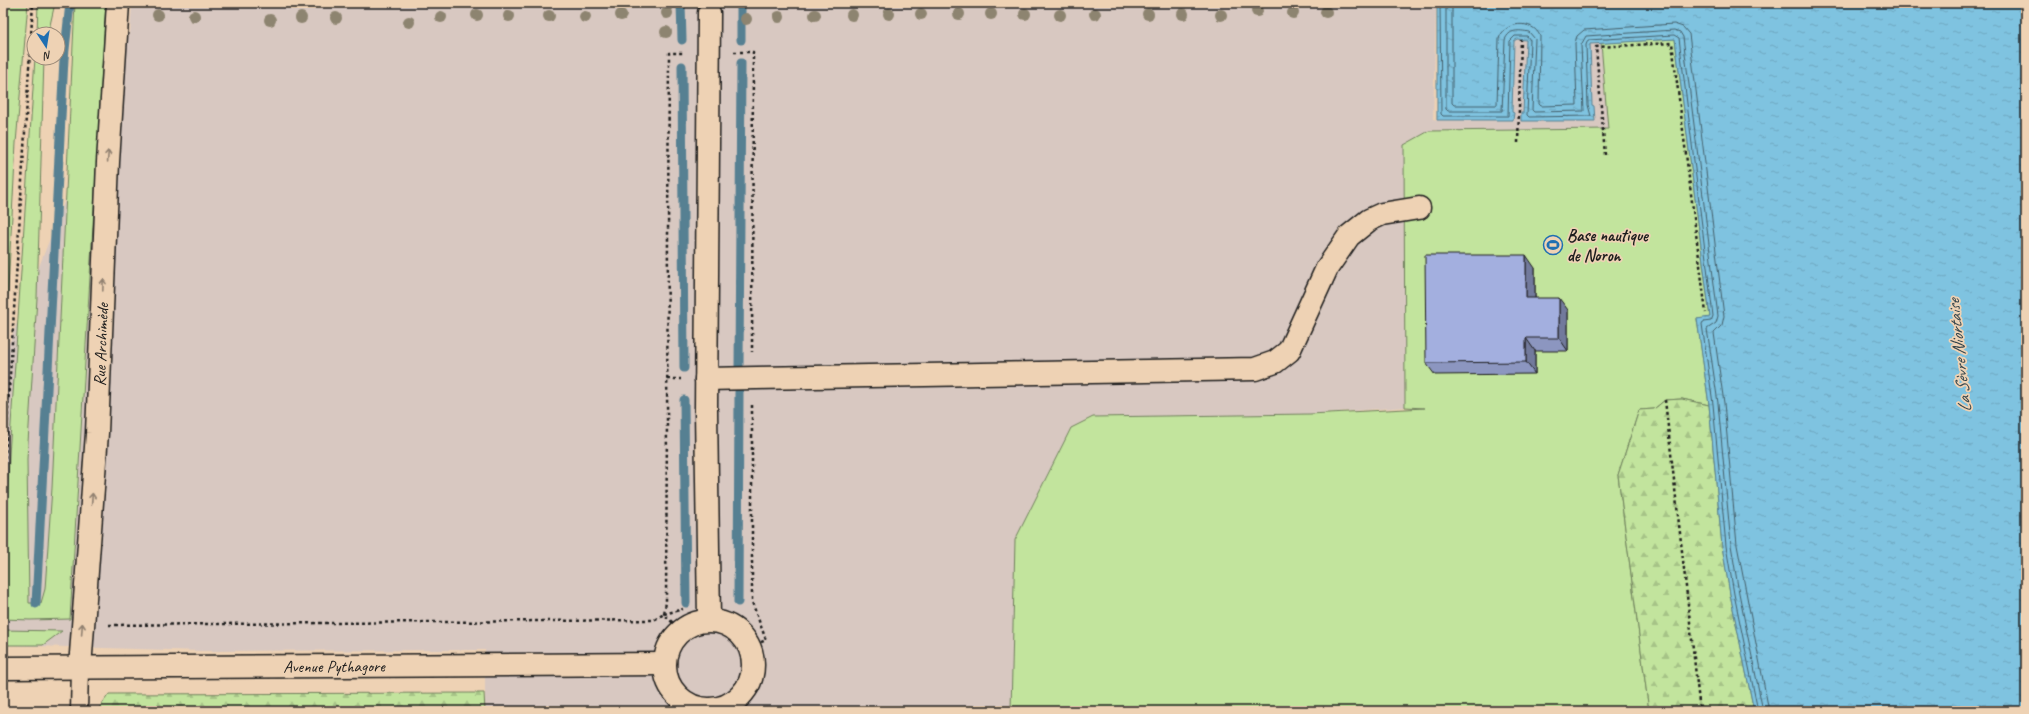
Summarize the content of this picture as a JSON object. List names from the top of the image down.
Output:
{
  "streets": {
    "street": ["Rue Archimède", "Avenue Pythagore"]
  },
  "crossings": [
    ["Rue Archimède", "Avenue Pythagore"]
  ],
  "one_way": ["Rue Archimède"],
  "water": ["La Sèvre Niortaise"],
  "places": {
    "sports": ["Base nautique de Noron"]
  },
  "north": "bottom"
}
